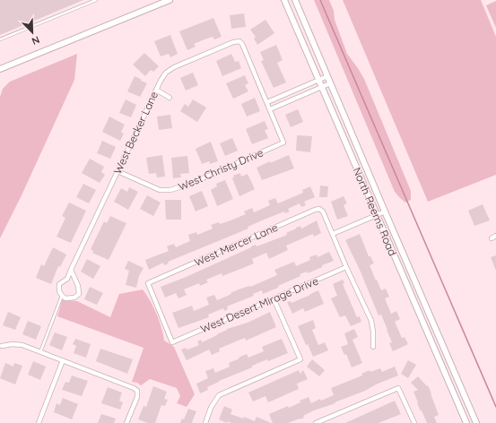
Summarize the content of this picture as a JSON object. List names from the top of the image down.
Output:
{
  "streets": {
    "main road": ["North Reems Road"],
    "street": [
      "West Becker Lane",
      "West Christy Drive",
      "West Mercer Lane",
      "West Desert Mirage Drive"
    ]
  },
  "crossings": [
    ["West Becker Lane", "West Christy Drive"],
    ["West Mercer Lane", "West Desert Mirage Drive"]
  ],
  "north": "bottom right"
}
